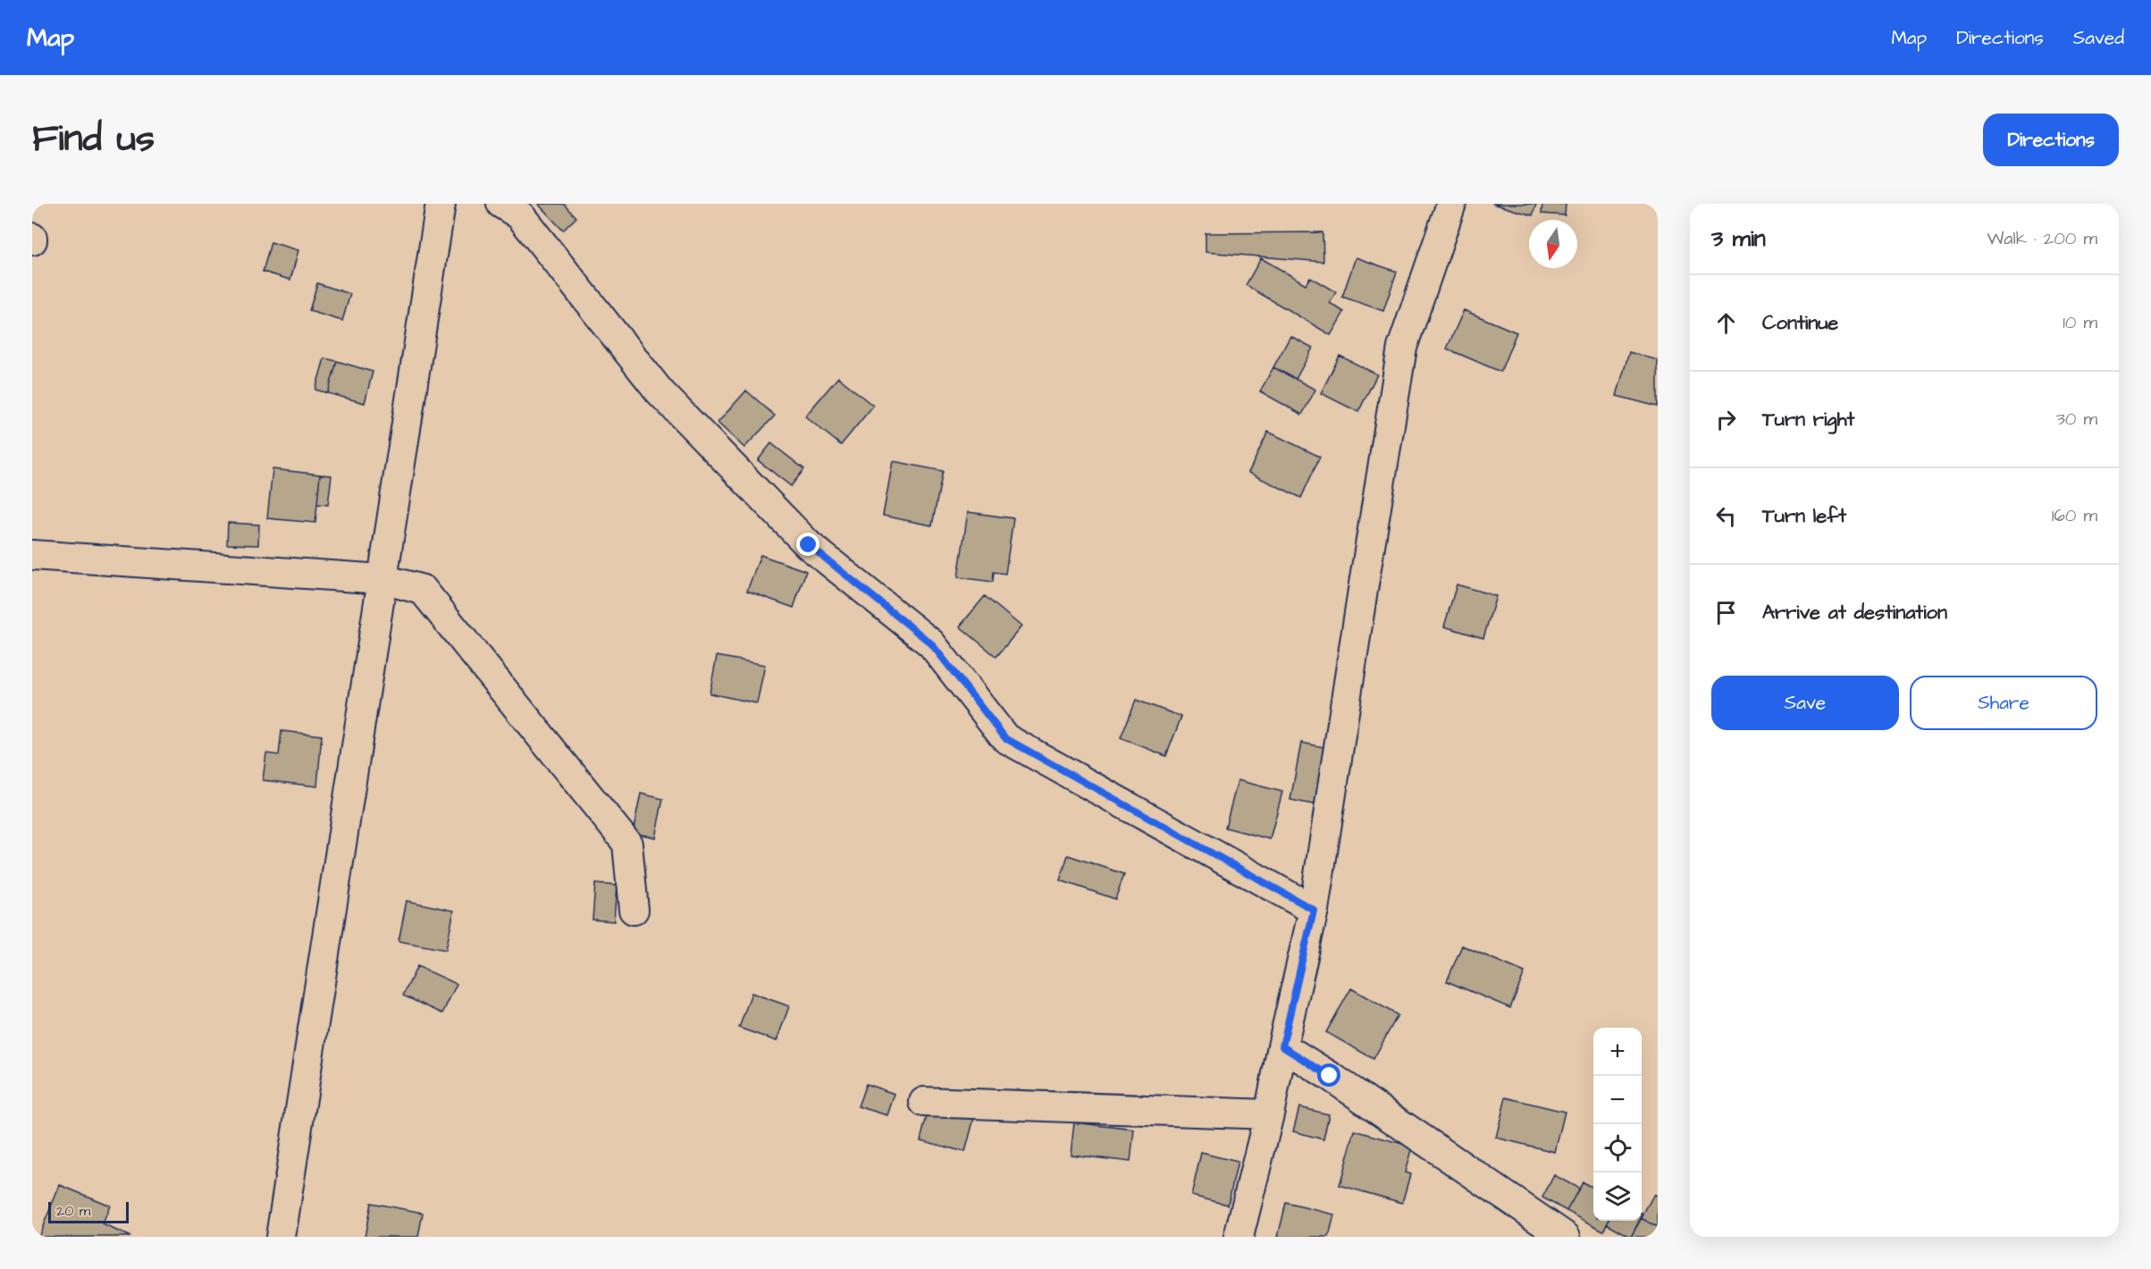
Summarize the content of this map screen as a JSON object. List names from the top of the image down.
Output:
{
  "scale_bar": "20 m",
  "north": "bottom",
  "page": {
    "header": "Map",
    "nav": ["Map", "Directions", "Saved"],
    "title": "Find us",
    "buttons": [
      "Directions",
      ["Save", "Share"]
    ],
    "heading": ["3 min", "Walk · 200 m"],
    "list": [
      ["Continue", "10 m"],
      ["Turn right", "30 m"],
      ["Turn left", "160 m"],
      "Arrive at destination"
    ],
    "map_buttons": ["+", "−"],
    "scale": "20 m"
  }
}
